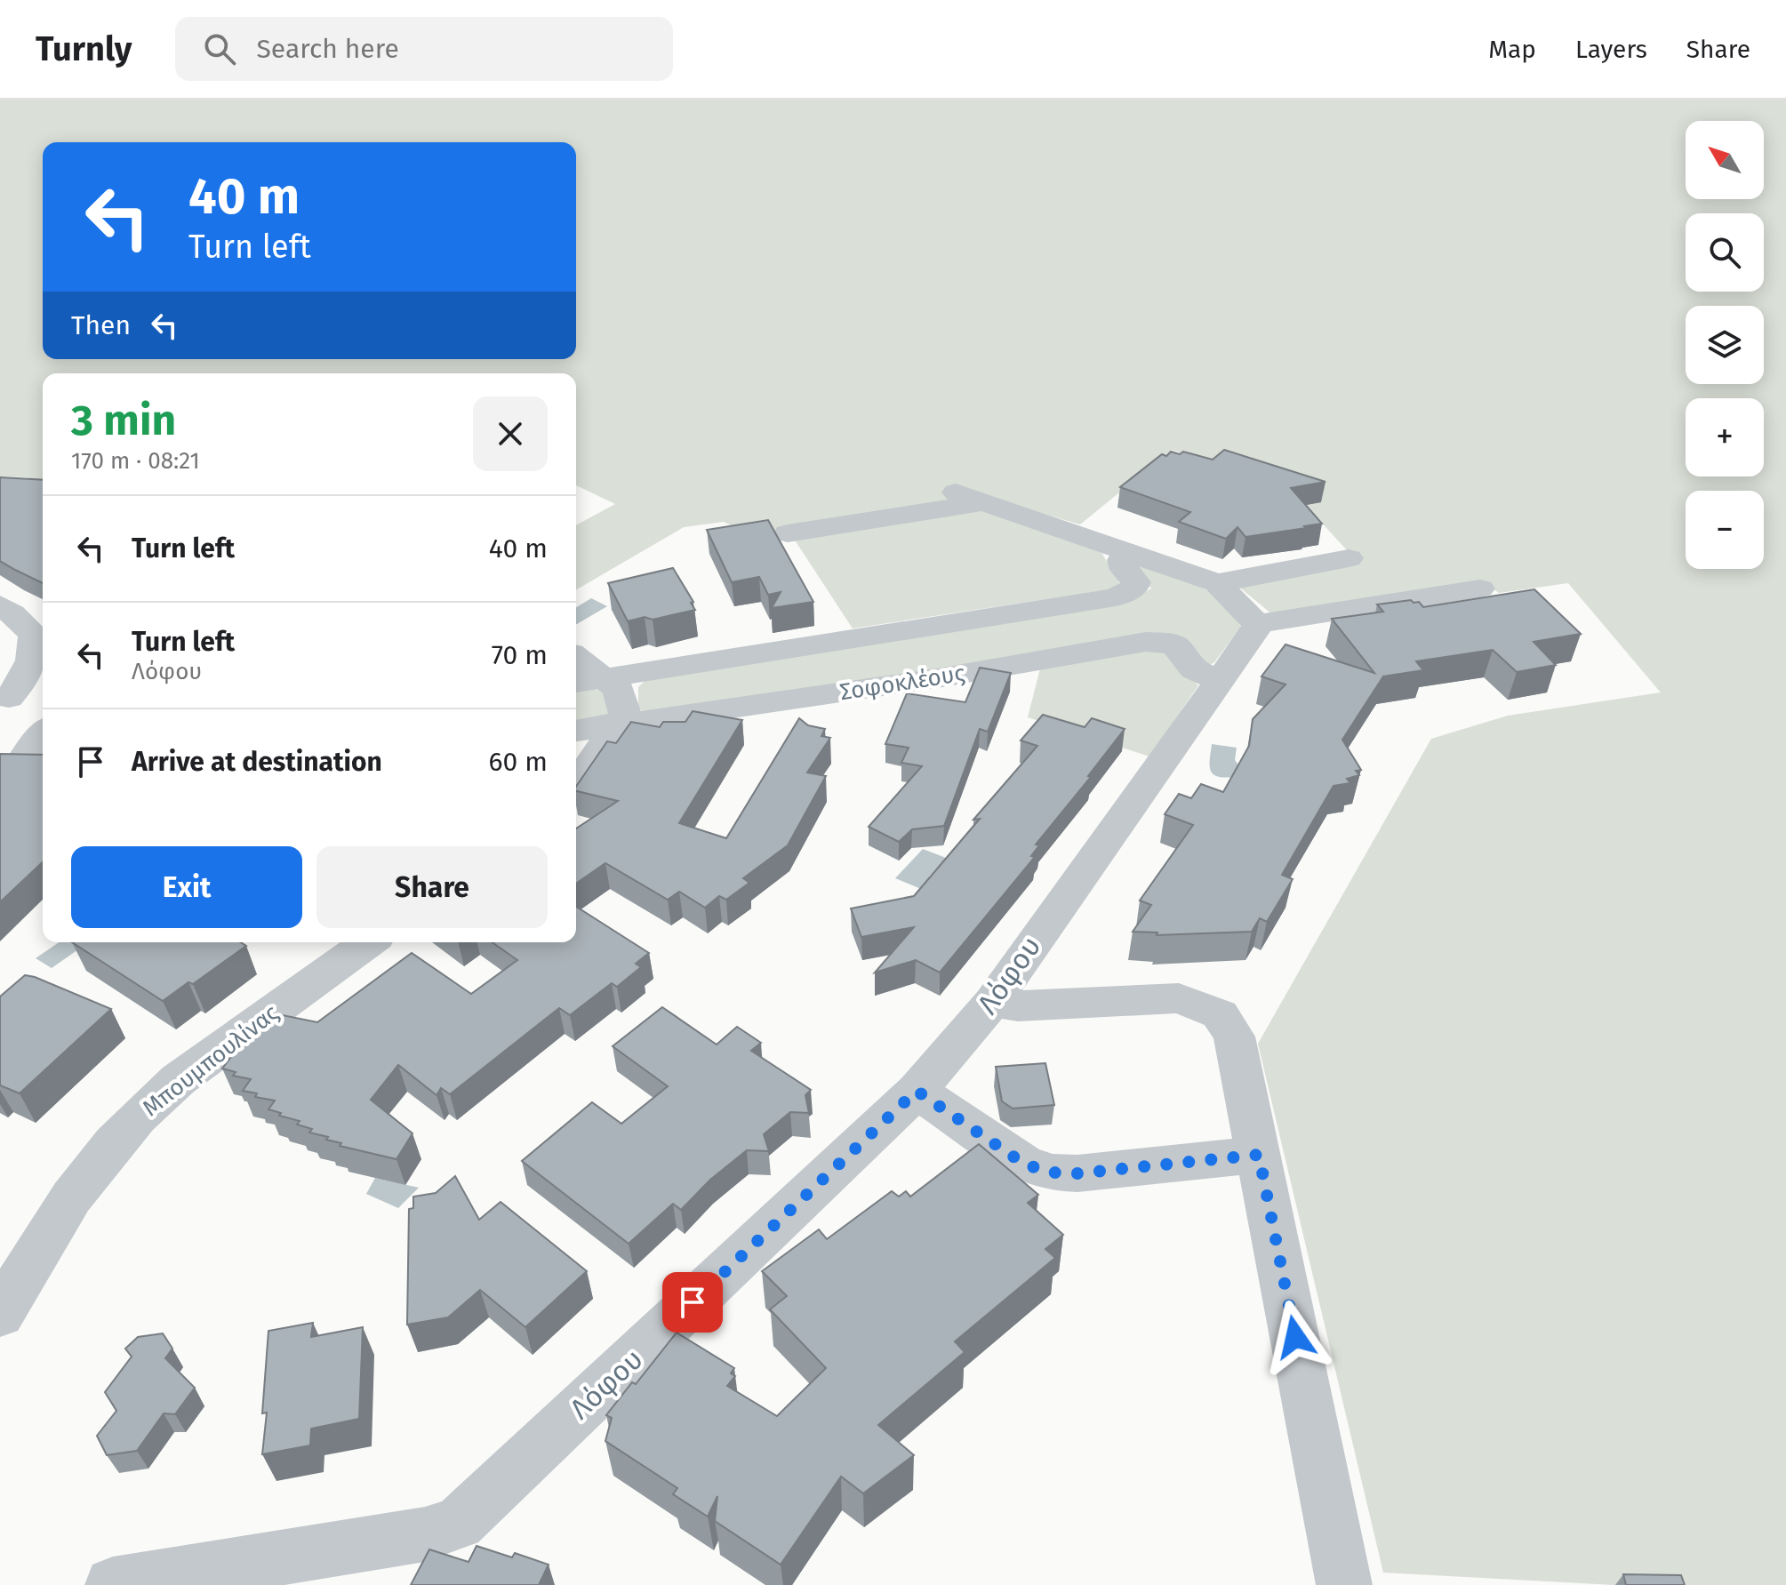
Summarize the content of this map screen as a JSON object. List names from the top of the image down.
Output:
{
  "streets": {
    "street": ["Σοφοκλέους", "Λόφου", "Μπουμπουλίνας"]
  },
  "crossings": [
    ["Σοφοκλέους", "Λόφου"]
  ],
  "north": "top left",
  "page": {
    "header": "Turnly",
    "search": "Search here",
    "nav": ["Map", "Layers", "Share"],
    "map_buttons": ["+", "−"],
    "turn": ["40 m", "Turn left"],
    "then": "Then",
    "heading": ["3 min", "170 m · 08:21"],
    "list": [
      {
        "name": "Turn left",
        "value": "40 m"
      },
      {
        "name": "Turn left",
        "note": "Λόφου",
        "value": "70 m"
      },
      {
        "name": "Arrive at destination",
        "value": "60 m"
      }
    ],
    "buttons": ["Exit", "Share"]
  }
}
